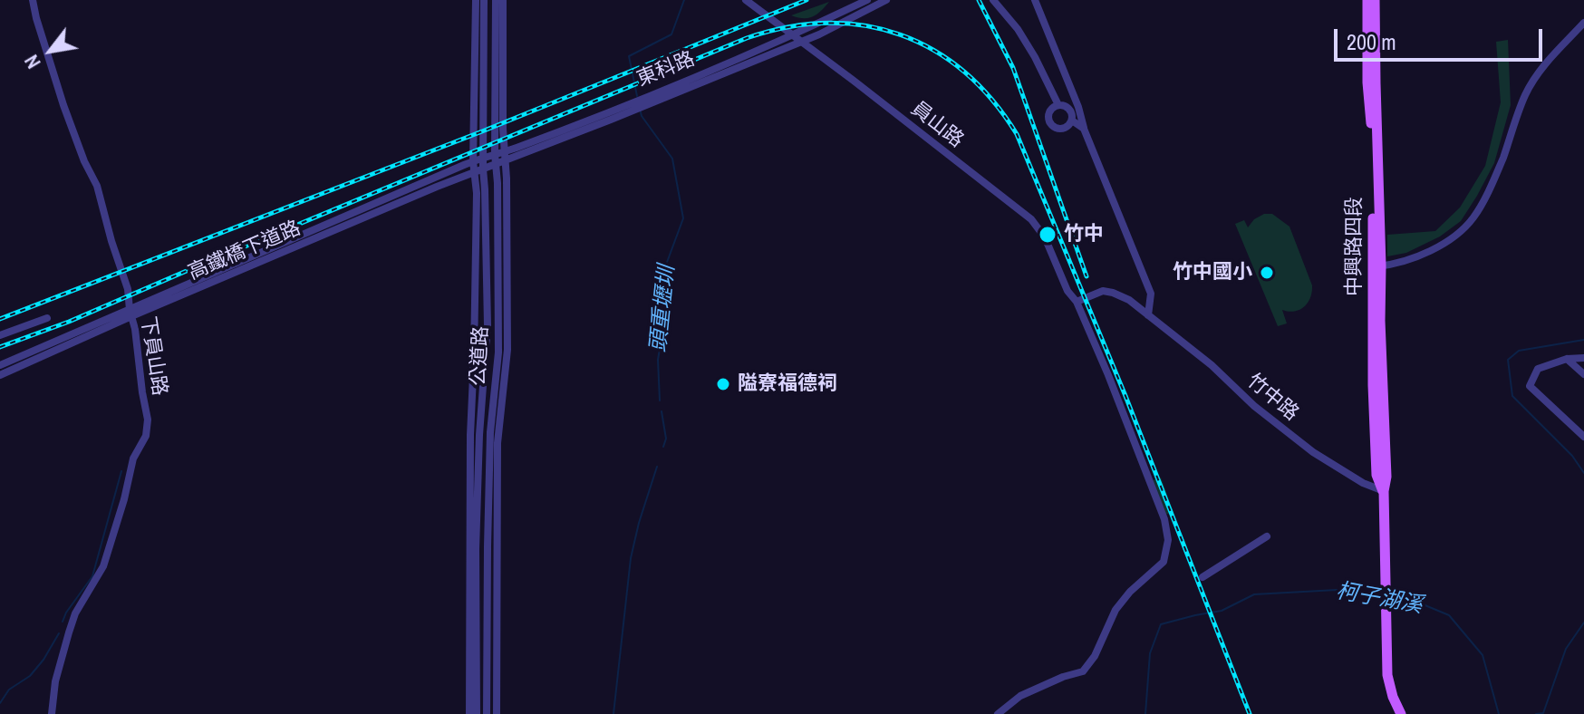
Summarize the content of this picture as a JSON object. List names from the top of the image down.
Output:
{
  "streets": {
    "main road": ["中興路四段"],
    "street": [
      "東科路",
      "員山路",
      "高鐵橋下道路",
      "下員山路",
      "公道路",
      "竹中路"
    ]
  },
  "crossings": [
    ["東科路", "員山路"],
    ["東科路", "高鐵橋下道路"],
    ["東科路", "公道路"],
    ["員山路", "竹中路"],
    ["中興路四段", "竹中路"],
    ["高鐵橋下道路", "下員山路"],
    ["高鐵橋下道路", "公道路"]
  ],
  "water": ["頭重壢圳", "柯子湖溪"],
  "places": ["竹中", "竹中國小", "隘寮福德祠"],
  "scale_bar": "200 m",
  "north": "bottom left"
}
